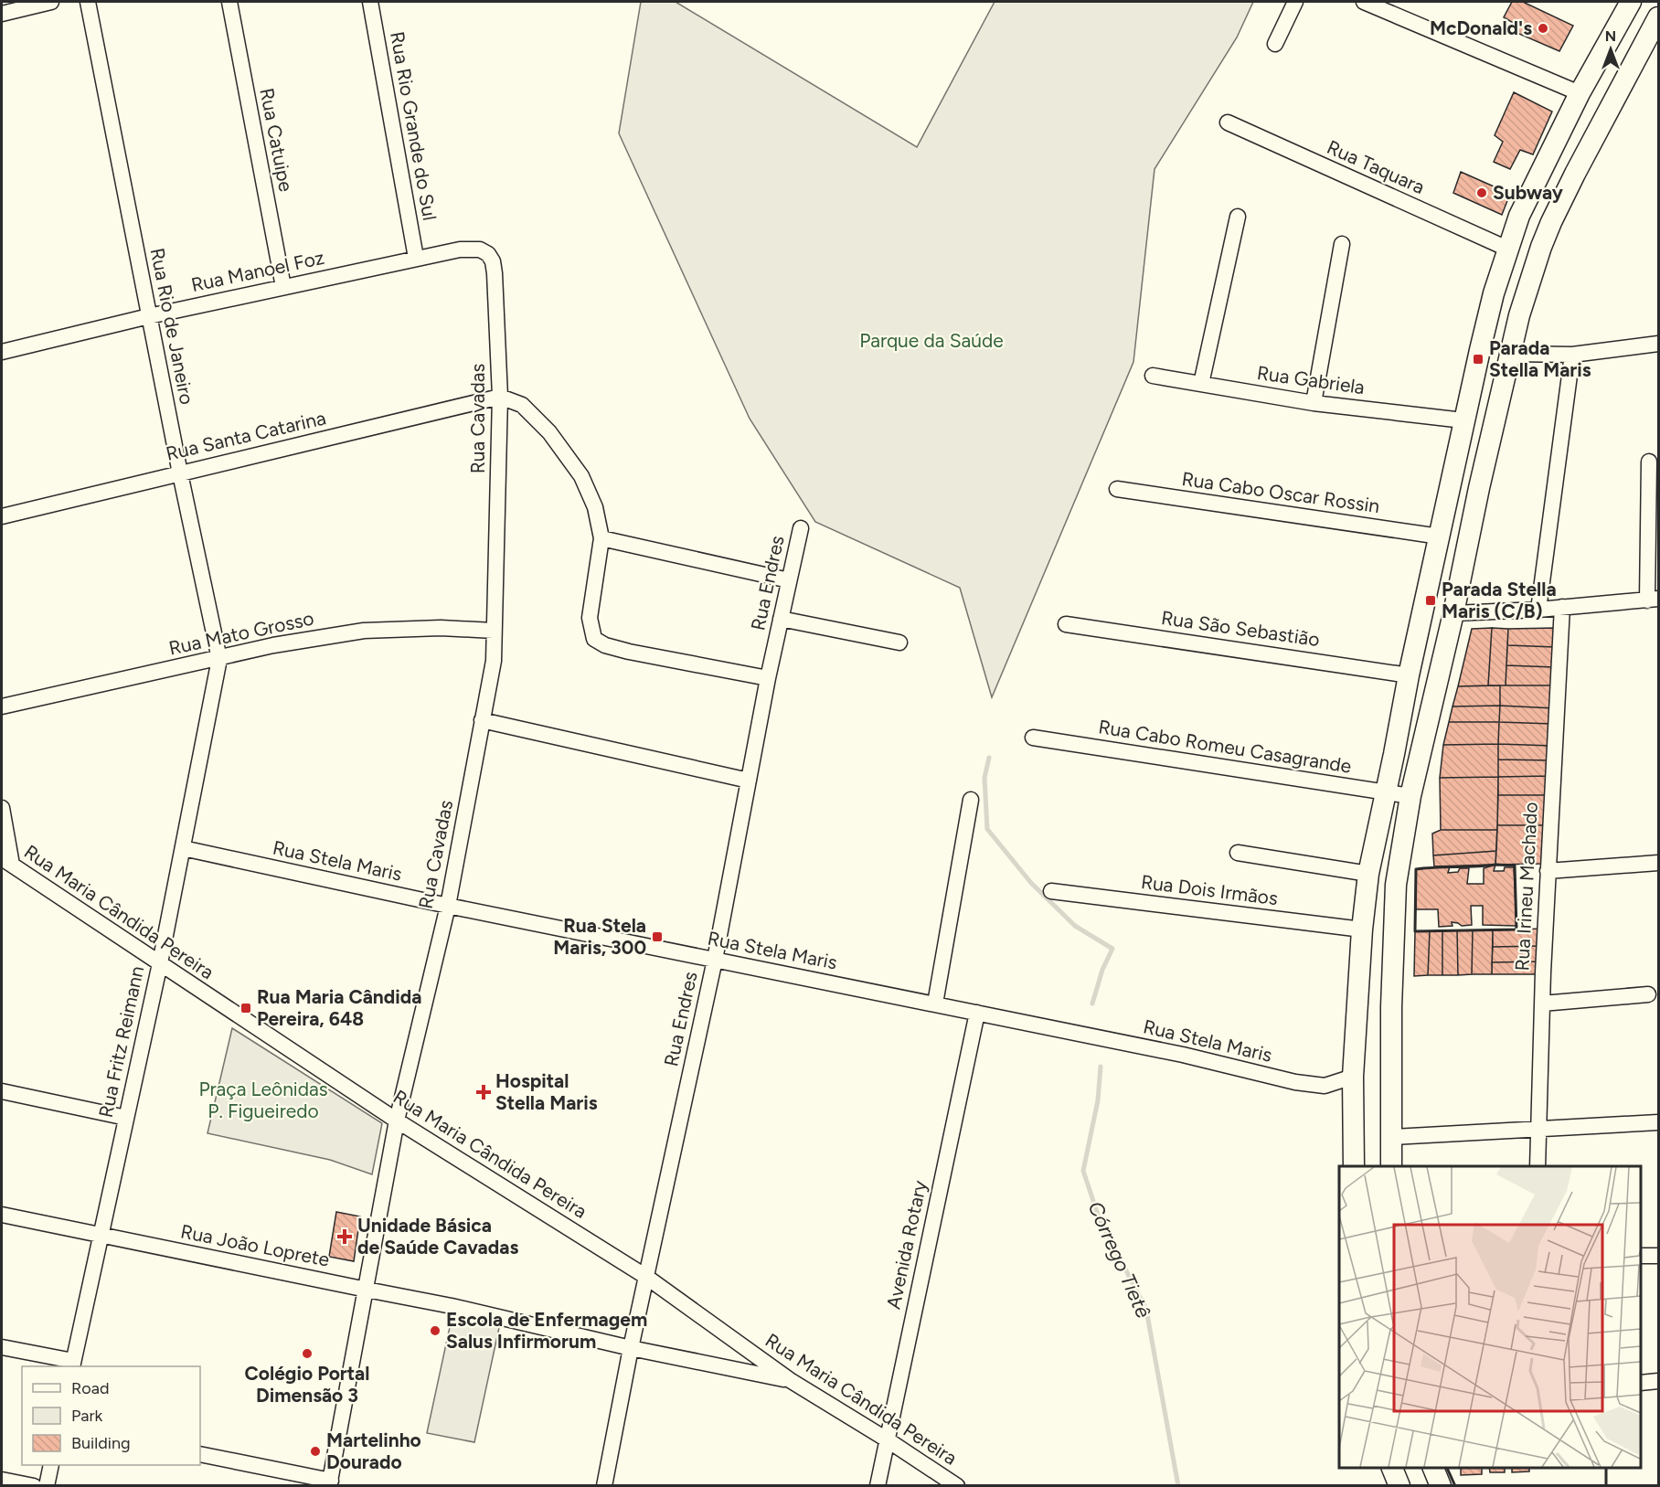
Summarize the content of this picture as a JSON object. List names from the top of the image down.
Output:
{
  "streets": {
    "street": [
      "Rua Rio Grande do Sul",
      "Rua Catuipe",
      "Rua Taquara",
      "Rua Manoel Foz",
      "Rua Rio de Janeiro",
      "Rua Gabriela",
      "Rua Cavadas",
      "Rua Santa Catarina",
      "Rua Cabo Oscar Rossin",
      "Rua Endres",
      "Rua São Sebastião",
      "Rua Mato Grosso",
      "Rua Cabo Romeu Casagrande",
      "Rua Stela Maris",
      "Rua Irineu Machado",
      "Rua Dois Irmãos",
      "Rua Maria Cândida Pereira",
      "Rua Fritz Reimann",
      "Avenida Rotary",
      "Rua João Loprete"
    ]
  },
  "crossings": [
    ["Rua Rio Grande do Sul", "Rua Manoel Foz"],
    ["Rua Catuipe", "Rua Manoel Foz"],
    ["Rua Manoel Foz", "Rua Rio de Janeiro"],
    ["Rua Manoel Foz", "Rua Cavadas"],
    ["Rua Rio de Janeiro", "Rua Santa Catarina"],
    ["Rua Rio de Janeiro", "Rua Mato Grosso"],
    ["Rua Rio de Janeiro", "Rua Fritz Reimann"],
    ["Rua Cavadas", "Rua Santa Catarina"],
    ["Rua Cavadas", "Rua Mato Grosso"],
    ["Rua Cavadas", "Rua Stela Maris"],
    ["Rua Cavadas", "Rua Maria Cândida Pereira"],
    ["Rua Cavadas", "Rua João Loprete"],
    ["Rua Endres", "Rua Stela Maris"],
    ["Rua Endres", "Rua Maria Cândida Pereira"],
    ["Rua Endres", "Rua João Loprete"],
    ["Rua Mato Grosso", "Rua Fritz Reimann"],
    ["Rua Stela Maris", "Rua Fritz Reimann"],
    ["Rua Stela Maris", "Avenida Rotary"],
    ["Rua Maria Cândida Pereira", "Rua Fritz Reimann"],
    ["Rua Maria Cândida Pereira", "Avenida Rotary"],
    ["Rua Maria Cândida Pereira", "Rua João Loprete"],
    ["Rua Fritz Reimann", "Rua João Loprete"]
  ],
  "water": ["Córrego Tietê"],
  "parks": ["Parque da Saúde", "Praça Leônidas P. Figueiredo"],
  "places": {
    "other": [
      "McDonald's",
      "Subway",
      "Escola de Enfermagem Salus Infirmorum",
      "Colégio Portal Dimensão 3",
      "Martelinho Dourado"
    ],
    "transit": [
      "Parada Stella Maris",
      "Parada Stella Maris (C/B)",
      "Rua Stela Maris, 300",
      "Rua Maria Cândida Pereira, 648"
    ],
    "health": ["Hospital Stella Maris", "Unidade Básica de Saúde Cavadas"]
  },
  "legend": ["Road", "Park", "Building"],
  "north": "top"
}
